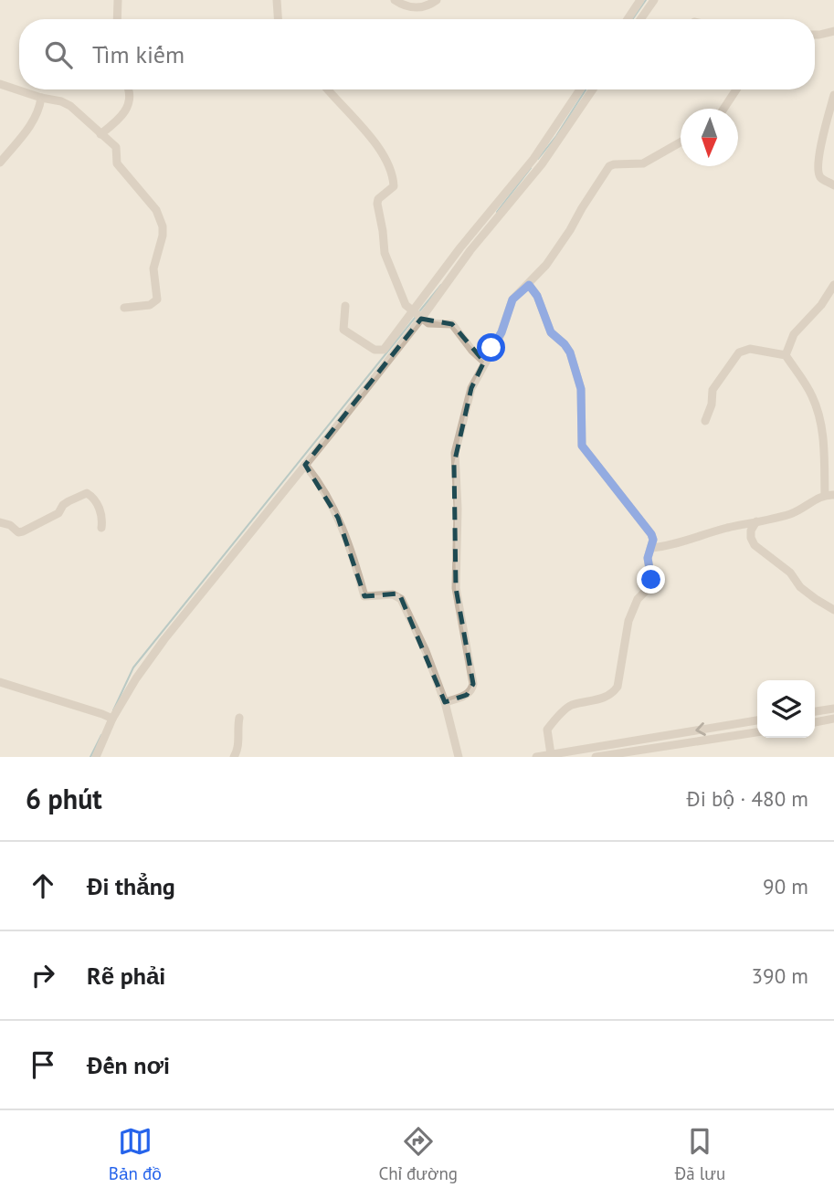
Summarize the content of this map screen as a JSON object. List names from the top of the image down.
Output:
{
  "north": "bottom",
  "page": {
    "search": "Tìm kiếm",
    "heading": ["6 phút", "Đi bộ · 480 m"],
    "list": [
      ["Đi thẳng", "90 m"],
      ["Rẽ phải", "390 m"],
      "Đến nơi"
    ],
    "nav": ["Bản đồ", "Chỉ đường", "Đã lưu"]
  }
}
